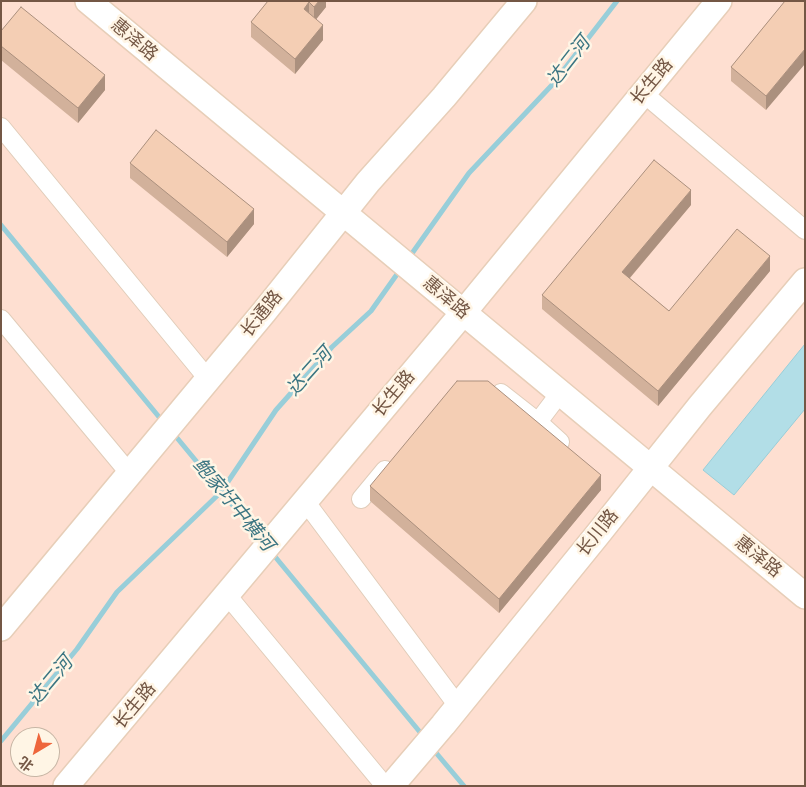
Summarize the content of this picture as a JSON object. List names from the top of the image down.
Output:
{
  "streets": {
    "street": [
      "惠泽路",
      "长生路",
      "长通路",
      "长川路"
    ]
  },
  "crossings": [
    ["惠泽路", "长生路"],
    ["惠泽路", "长通路"],
    ["惠泽路", "长川路"]
  ],
  "water": ["达二河", "鲍家圩中横河"],
  "north": "bottom left"
}
